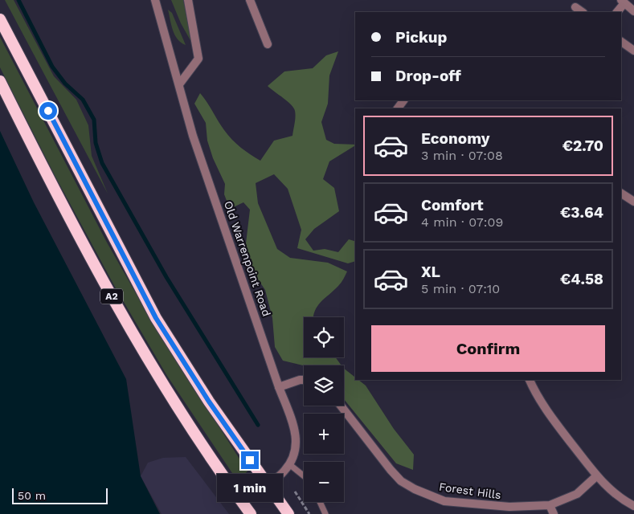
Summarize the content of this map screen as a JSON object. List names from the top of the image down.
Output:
{
  "streets": {
    "highway": ["A2"],
    "street": ["Old Warrenpoint Road", "Forest Hills"]
  },
  "crossings": [
    ["Old Warrenpoint Road", "A2"]
  ],
  "scale_bar": "50 m",
  "page": {
    "banner": ["Pickup", "Drop-off"],
    "list": [
      {
        "name": "Economy",
        "note": "3 min · 07:08",
        "value": "€2.70"
      },
      {
        "name": "Comfort",
        "note": "4 min · 07:09",
        "value": "€3.64"
      },
      {
        "name": "XL",
        "note": "5 min · 07:10",
        "value": "€4.58"
      }
    ],
    "map_buttons": ["+", "−"],
    "buttons": "Confirm",
    "bubble": "1 min",
    "scale": "50 m"
  }
}
